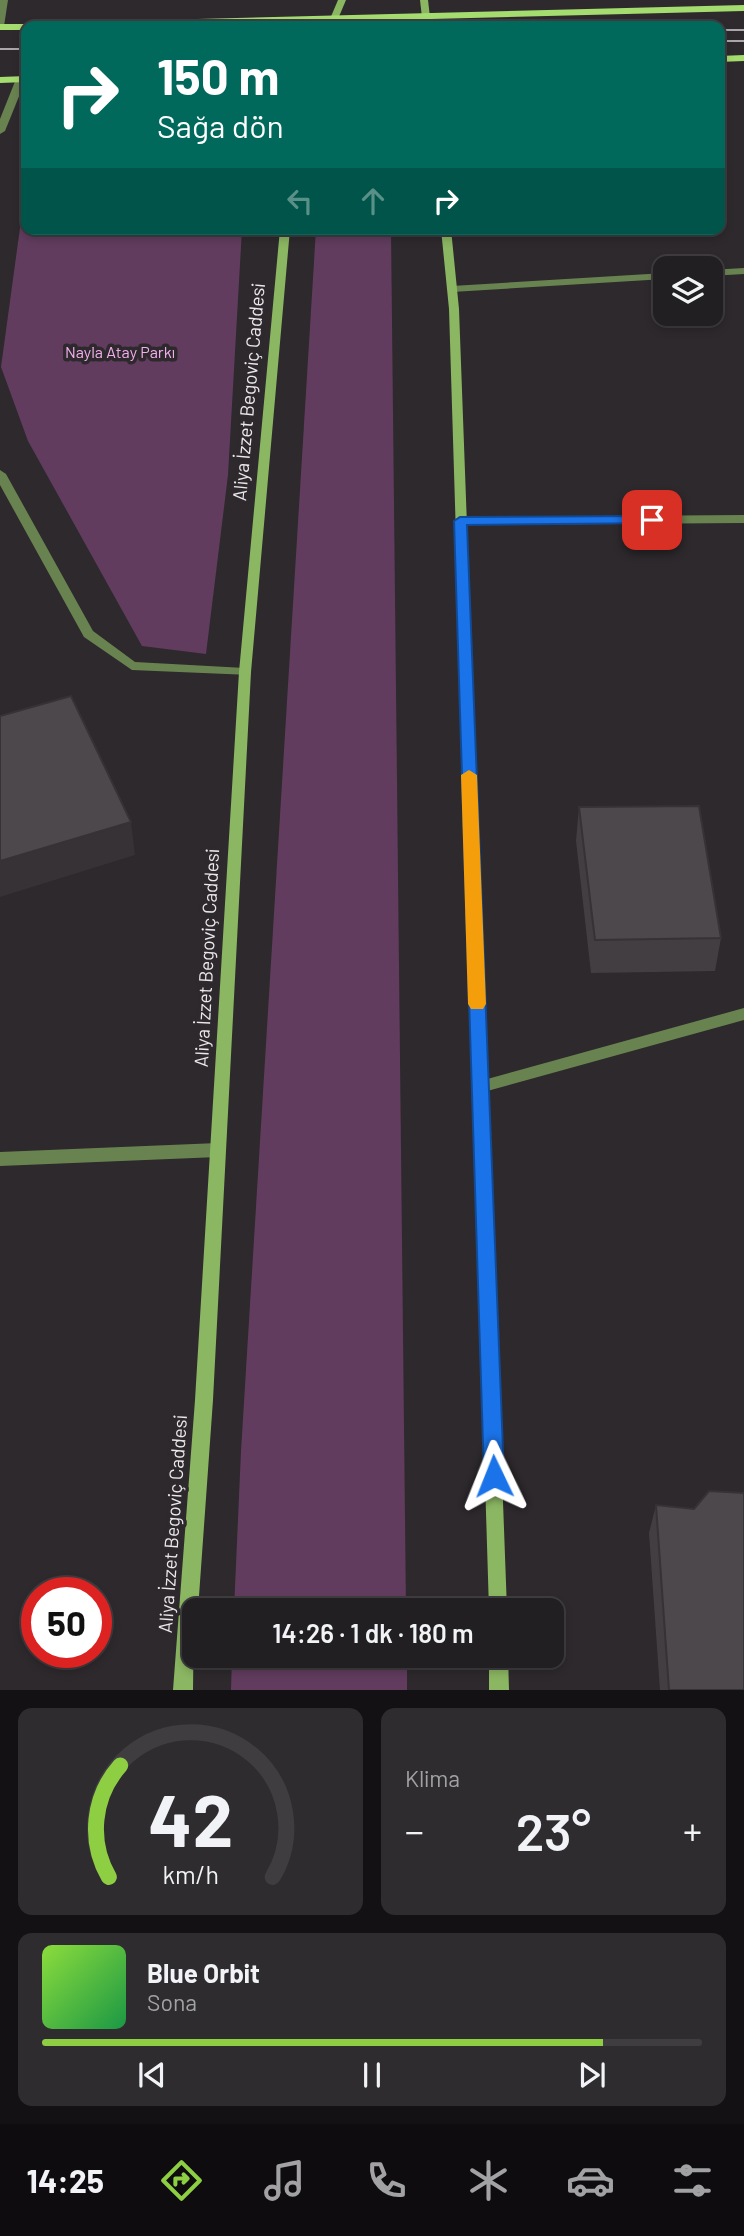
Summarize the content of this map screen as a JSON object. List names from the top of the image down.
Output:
{
  "streets": {
    "main road": ["Aliya İzzet Begoviç Caddesi"]
  },
  "parks": ["Nayla Atay Parkı"],
  "page": {
    "turn": ["150 m", "Sağa dön"],
    "limit": "50",
    "trip": "14:26 · 1 dk · 180 m",
    "tile": "Klima",
    "heat": ["−", "23°", "+"],
    "song": ["Blue Orbit", "Sona"],
    "tabs": "14:25",
    "gauge": ["42", "km/h"]
  }
}
